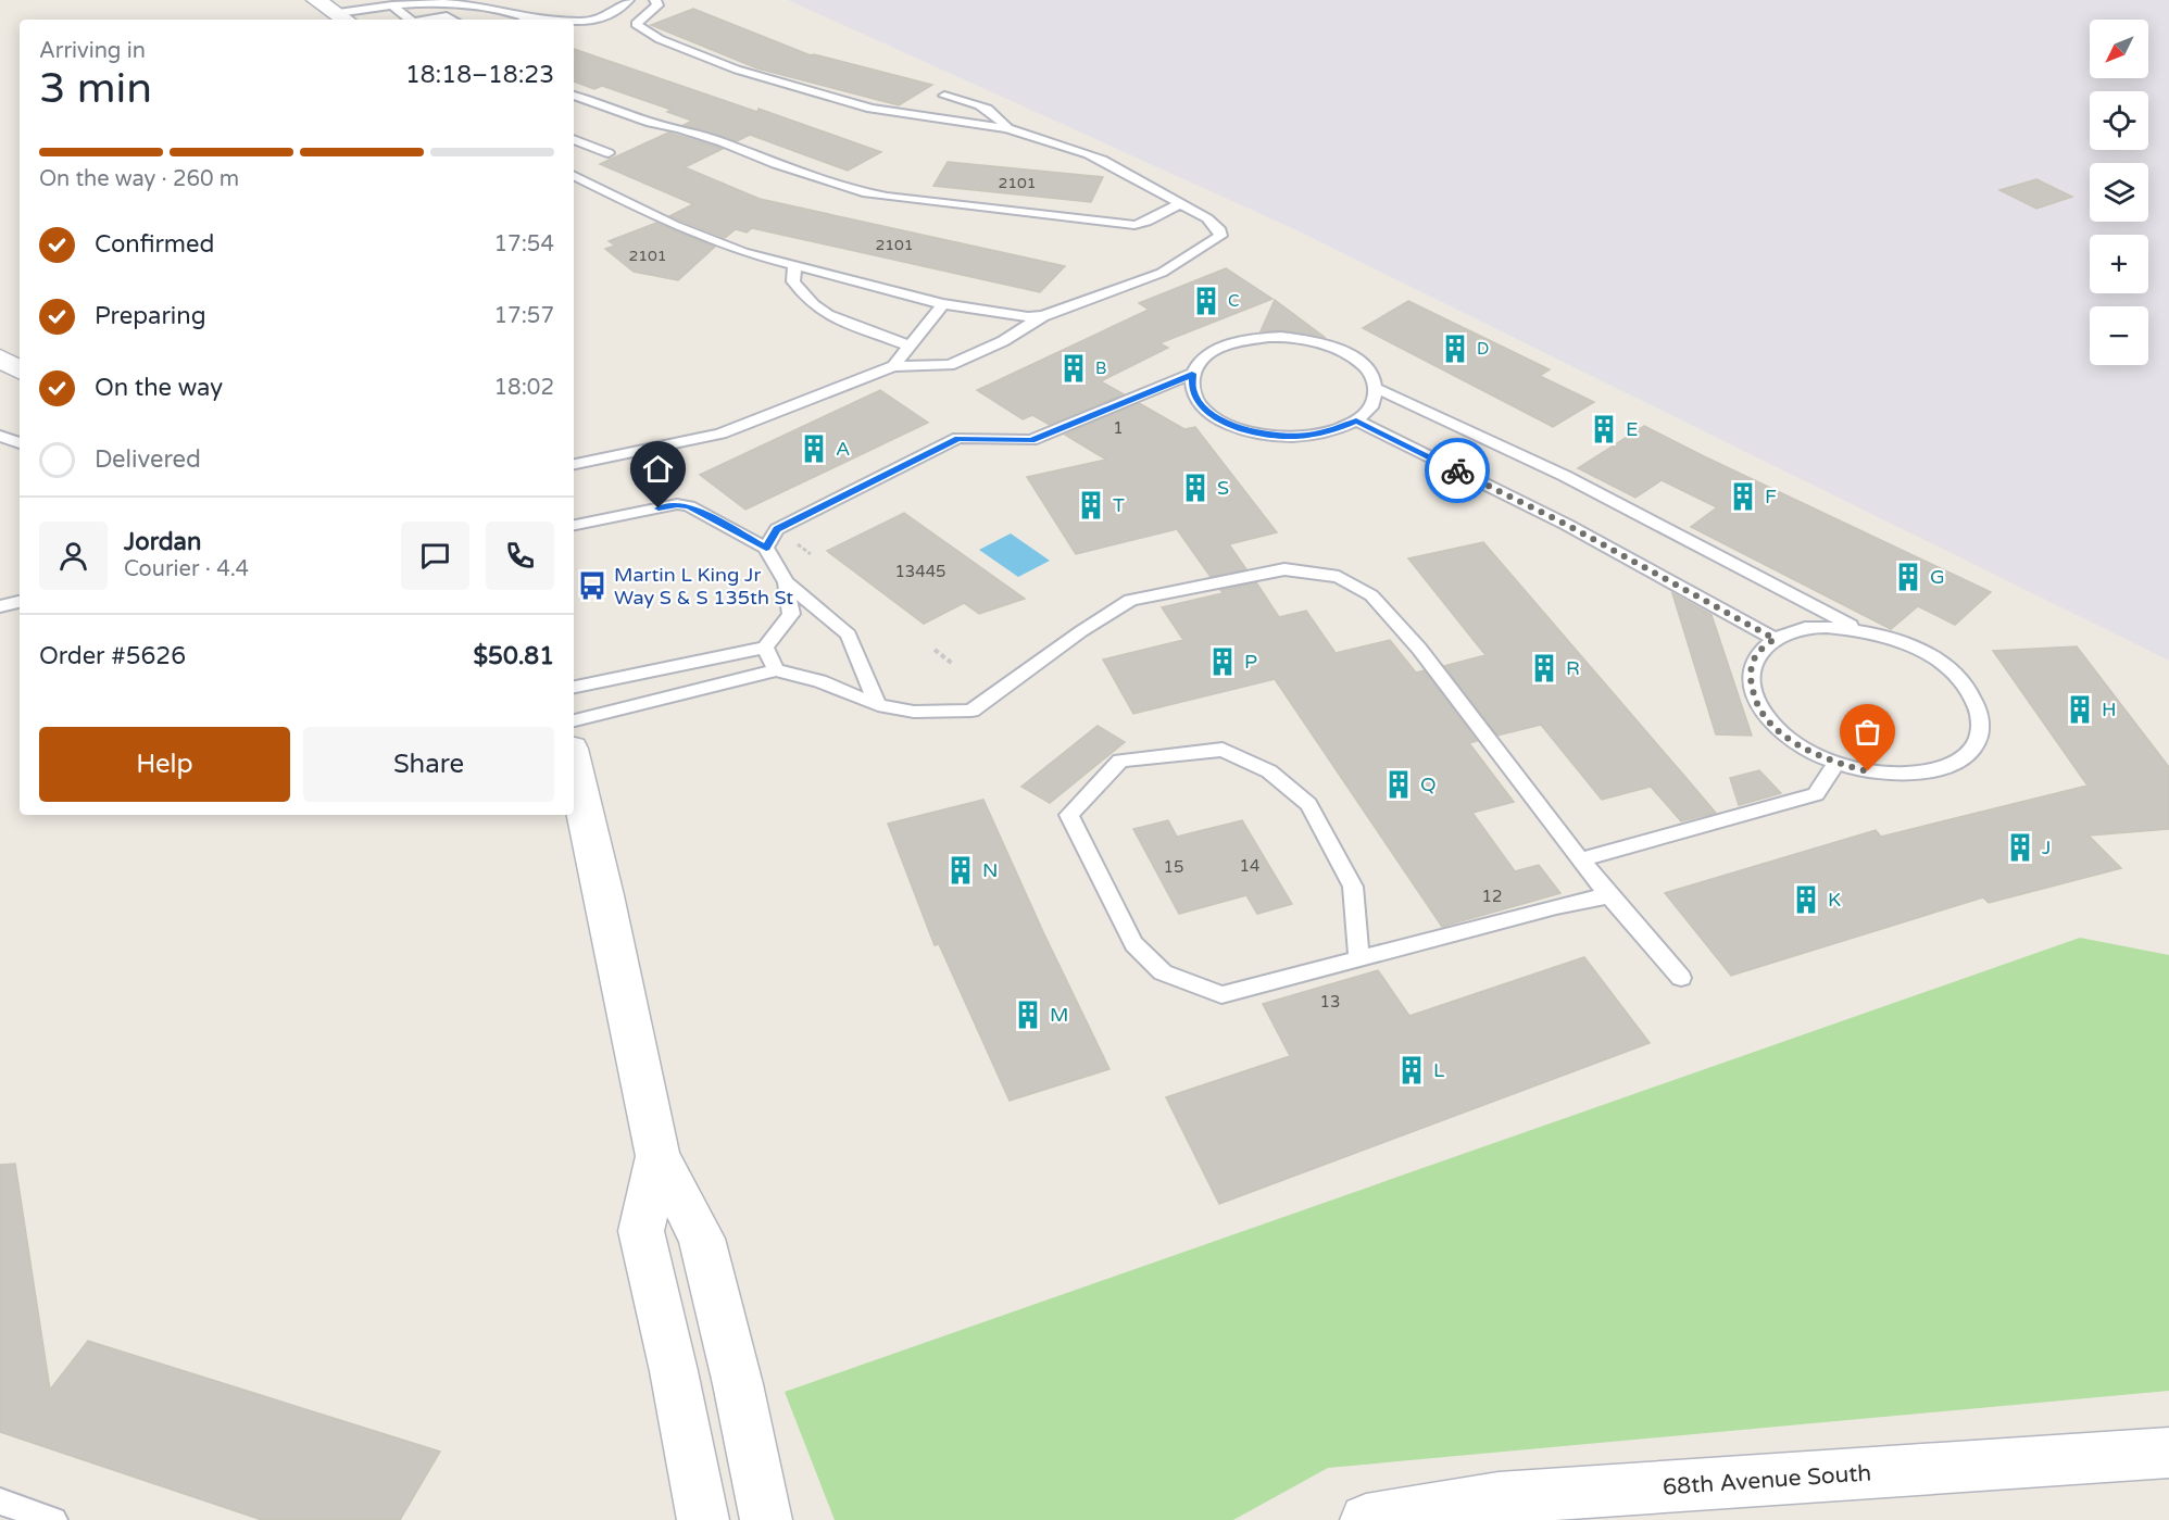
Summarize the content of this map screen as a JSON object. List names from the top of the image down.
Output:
{
  "streets": {
    "main road": ["68th Avenue South"]
  },
  "places": {
    "building": [
      "C",
      "D",
      "B",
      "E",
      "A",
      "S",
      "F",
      "T",
      "G",
      "P",
      "R",
      "H",
      "Q",
      "J",
      "N",
      "K",
      "M",
      "L"
    ],
    "bus stop": ["Martin L King Jr Way S & S 135th St"]
  },
  "house_numbers": [
    "2101",
    "2101",
    "2101",
    "1",
    "13445",
    "14",
    "15",
    "12",
    "13"
  ],
  "north": "bottom left",
  "page": {
    "map_buttons": ["+", "−"],
    "heading": ["3 min", "Arriving in", "18:18–18:23"],
    "panel": [
      "Jordan",
      "Courier · 4.4",
      "Order #5626",
      "$50.81"
    ],
    "bar": "On the way · 260 m",
    "list": [
      ["Confirmed", "17:54"],
      ["Preparing", "17:57"],
      ["On the way", "18:02"],
      "Delivered"
    ],
    "buttons": ["Help", "Share"]
  }
}
